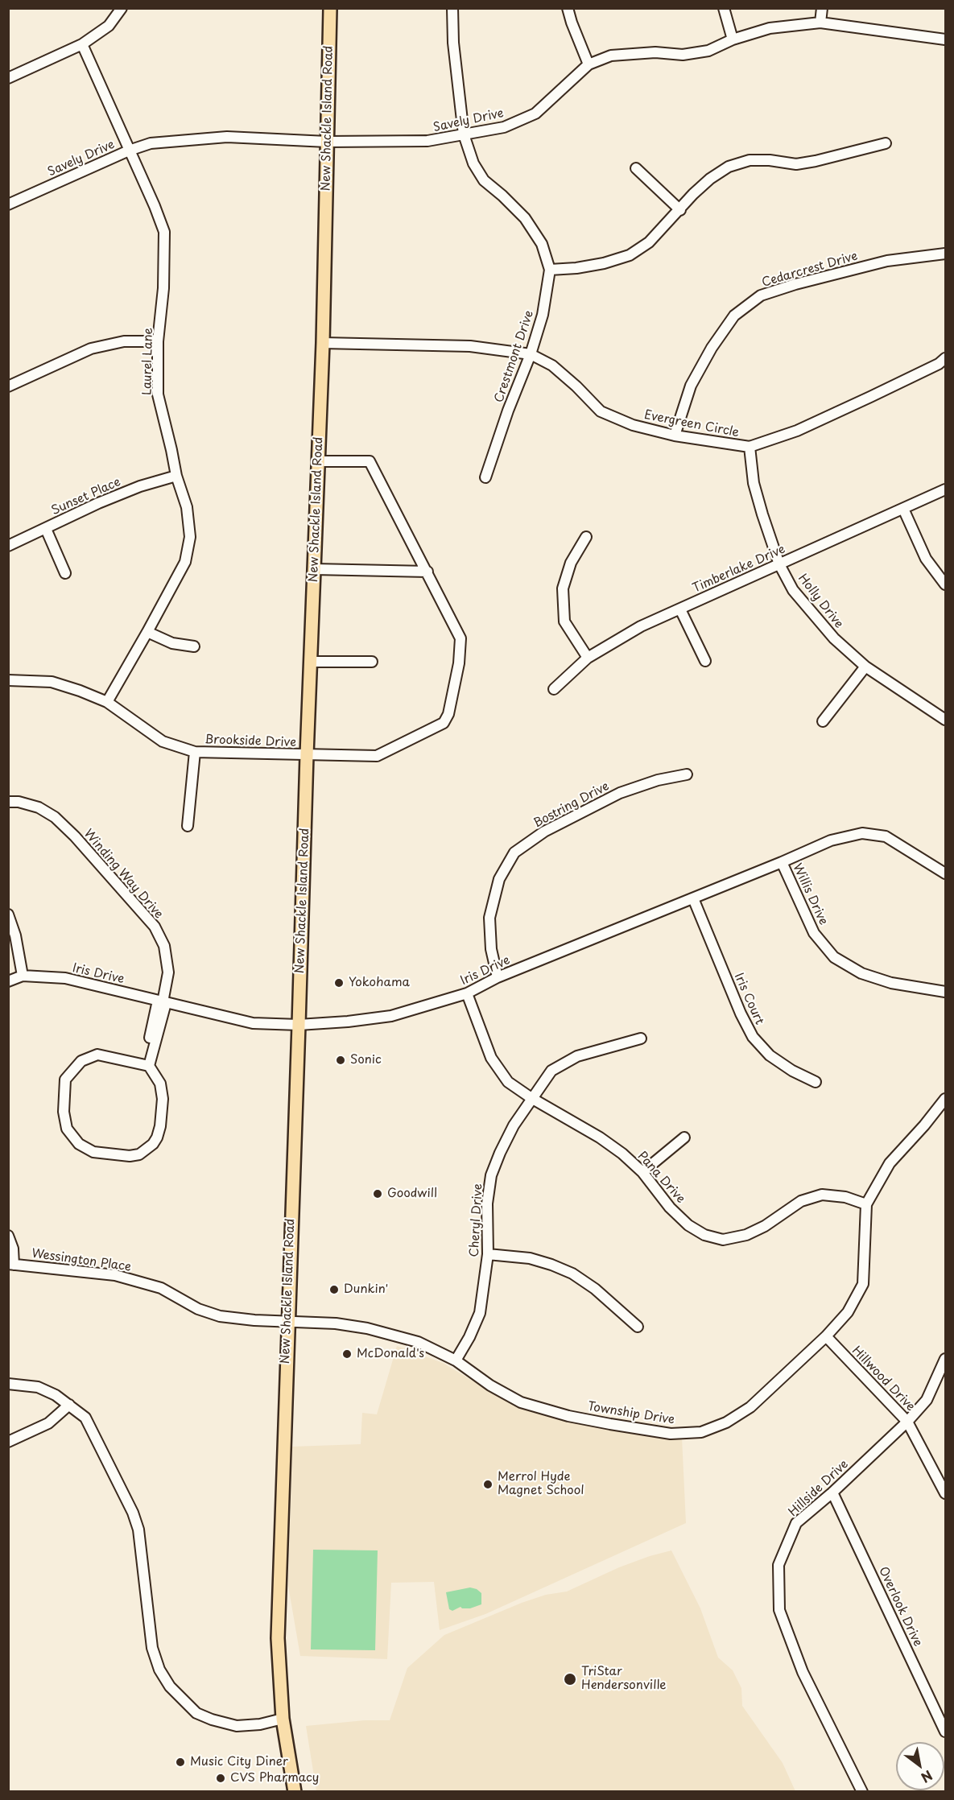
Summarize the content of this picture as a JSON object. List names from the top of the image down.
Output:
{
  "streets": {
    "main road": ["New Shackle Island Road"],
    "street": [
      "Savely Drive",
      "Cedarcrest Drive",
      "Crestmont Drive",
      "Laurel Lane",
      "Evergreen Circle",
      "Sunset Place",
      "Timberlake Drive",
      "Holly Drive",
      "Brookside Drive",
      "Bostring Drive",
      "Winding Way Drive",
      "Willis Drive",
      "Iris Drive",
      "Iris Court",
      "Pana Drive",
      "Cheryl Drive",
      "Wessington Place",
      "Hillwood Drive",
      "Township Drive",
      "Hillside Drive",
      "Overlook Drive"
    ]
  },
  "crossings": [
    ["New Shackle Island Road", "Savely Drive"],
    ["New Shackle Island Road", "Evergreen Circle"],
    ["New Shackle Island Road", "Brookside Drive"],
    ["New Shackle Island Road", "Iris Drive"],
    ["New Shackle Island Road", "Wessington Place"],
    ["New Shackle Island Road", "Township Drive"],
    ["Savely Drive", "Crestmont Drive"],
    ["Savely Drive", "Laurel Lane"],
    ["Cedarcrest Drive", "Evergreen Circle"],
    ["Crestmont Drive", "Evergreen Circle"],
    ["Laurel Lane", "Sunset Place"],
    ["Laurel Lane", "Brookside Drive"],
    ["Evergreen Circle", "Holly Drive"],
    ["Timberlake Drive", "Holly Drive"],
    ["Bostring Drive", "Iris Drive"],
    ["Winding Way Drive", "Iris Drive"],
    ["Willis Drive", "Iris Drive"],
    ["Iris Drive", "Iris Court"],
    ["Iris Drive", "Pana Drive"],
    ["Pana Drive", "Cheryl Drive"],
    ["Pana Drive", "Township Drive"],
    ["Cheryl Drive", "Township Drive"],
    ["Wessington Place", "Township Drive"],
    ["Hillwood Drive", "Township Drive"],
    ["Hillwood Drive", "Hillside Drive"],
    ["Hillside Drive", "Overlook Drive"]
  ],
  "places": [
    "Yokohama",
    "Sonic",
    "Goodwill",
    "Dunkin'",
    "McDonald's",
    "Merrol Hyde Magnet School",
    "TriStar Hendersonville",
    "Music City Diner",
    "CVS Pharmacy"
  ],
  "north": "bottom right"
}
